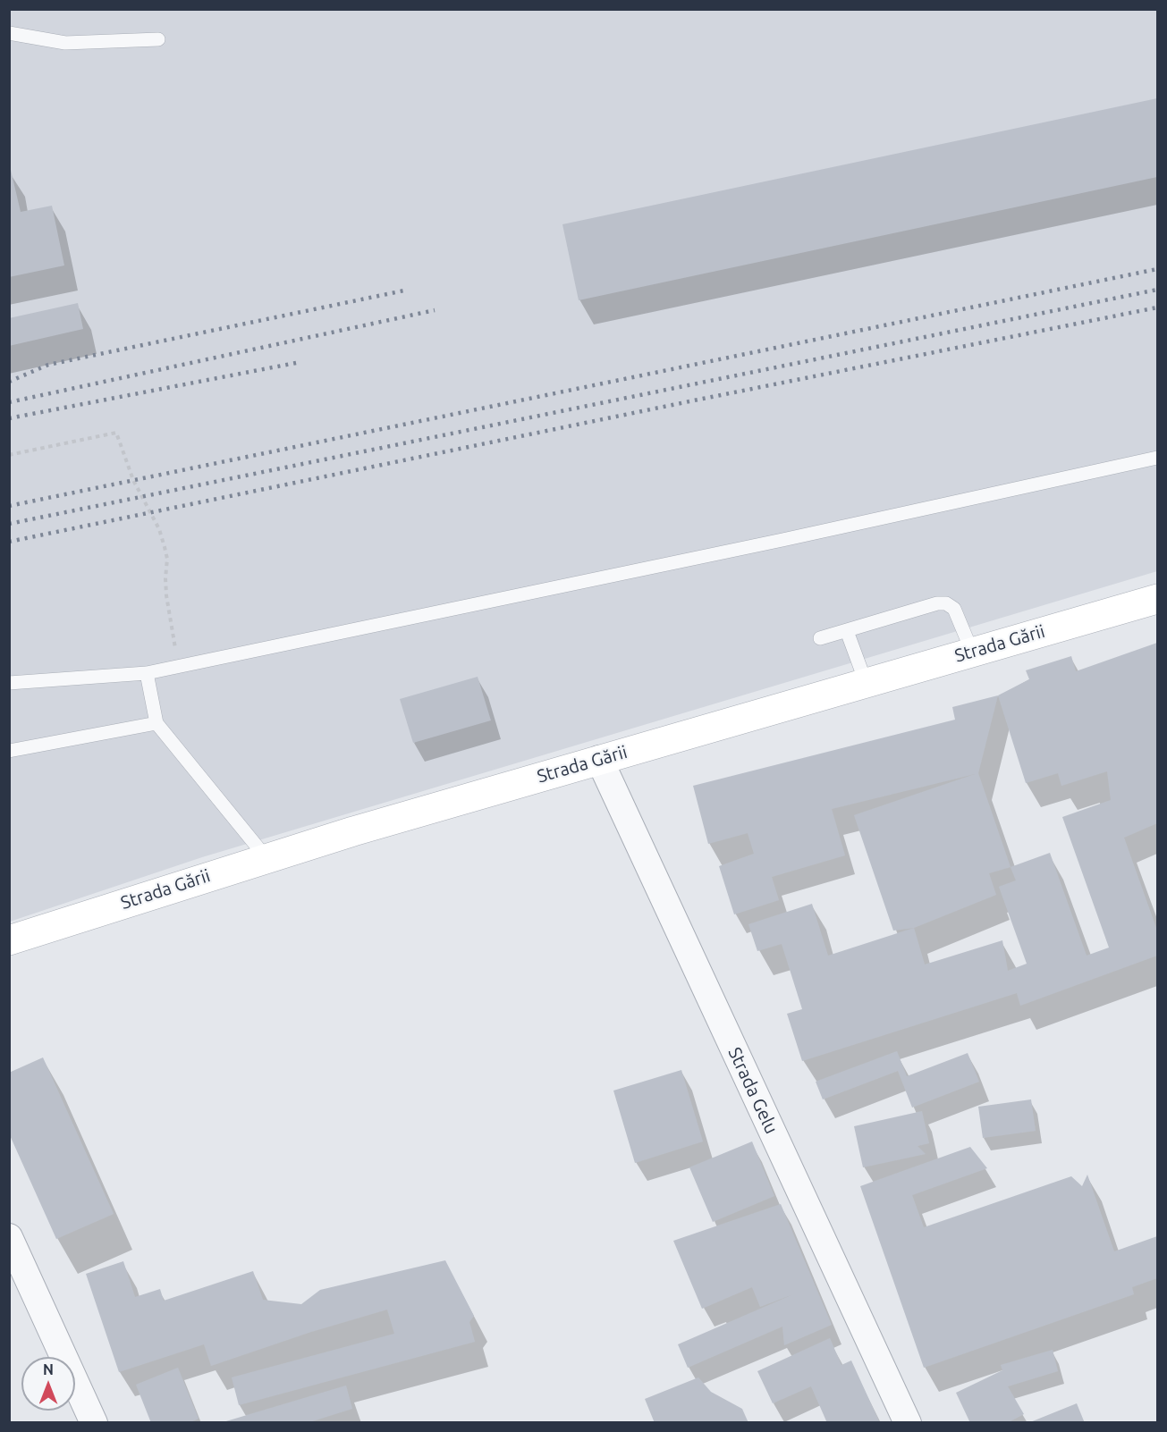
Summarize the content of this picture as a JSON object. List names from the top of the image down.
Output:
{
  "streets": {
    "main road": ["Strada Gării"],
    "street": ["Strada Gelu"]
  },
  "crossings": [
    ["Strada Gării", "Strada Gelu"]
  ],
  "north": "top"
}
